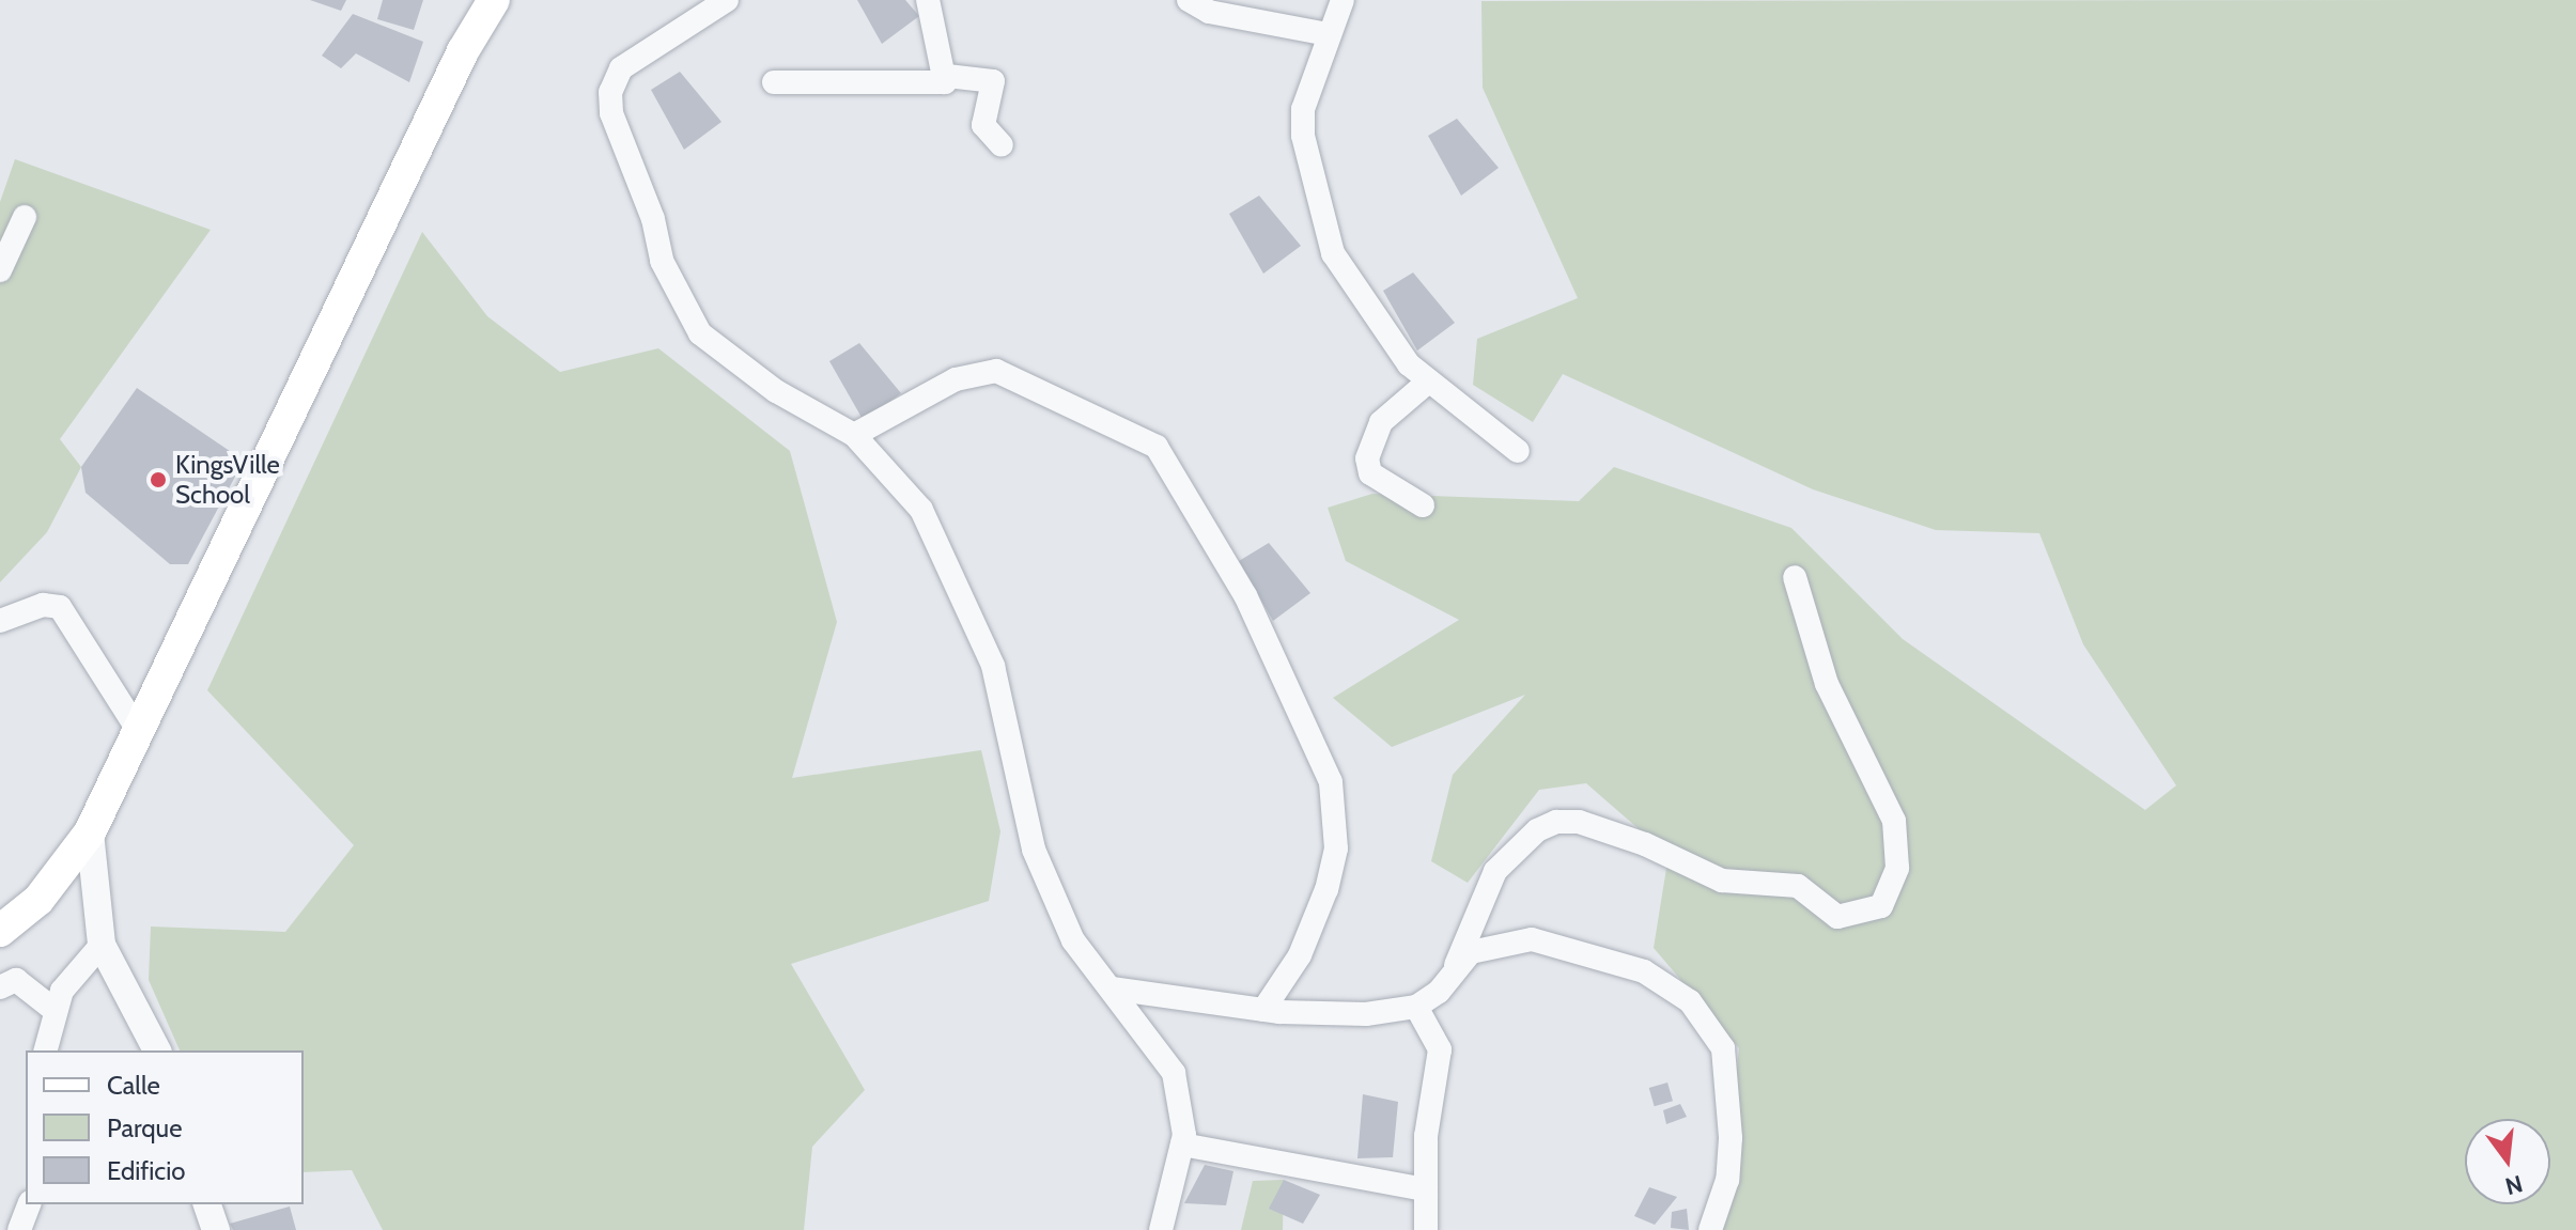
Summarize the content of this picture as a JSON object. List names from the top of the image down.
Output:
{
  "places": ["KingsVille School"],
  "legend": ["Calle", "Parque", "Edificio"],
  "north": "bottom"
}
